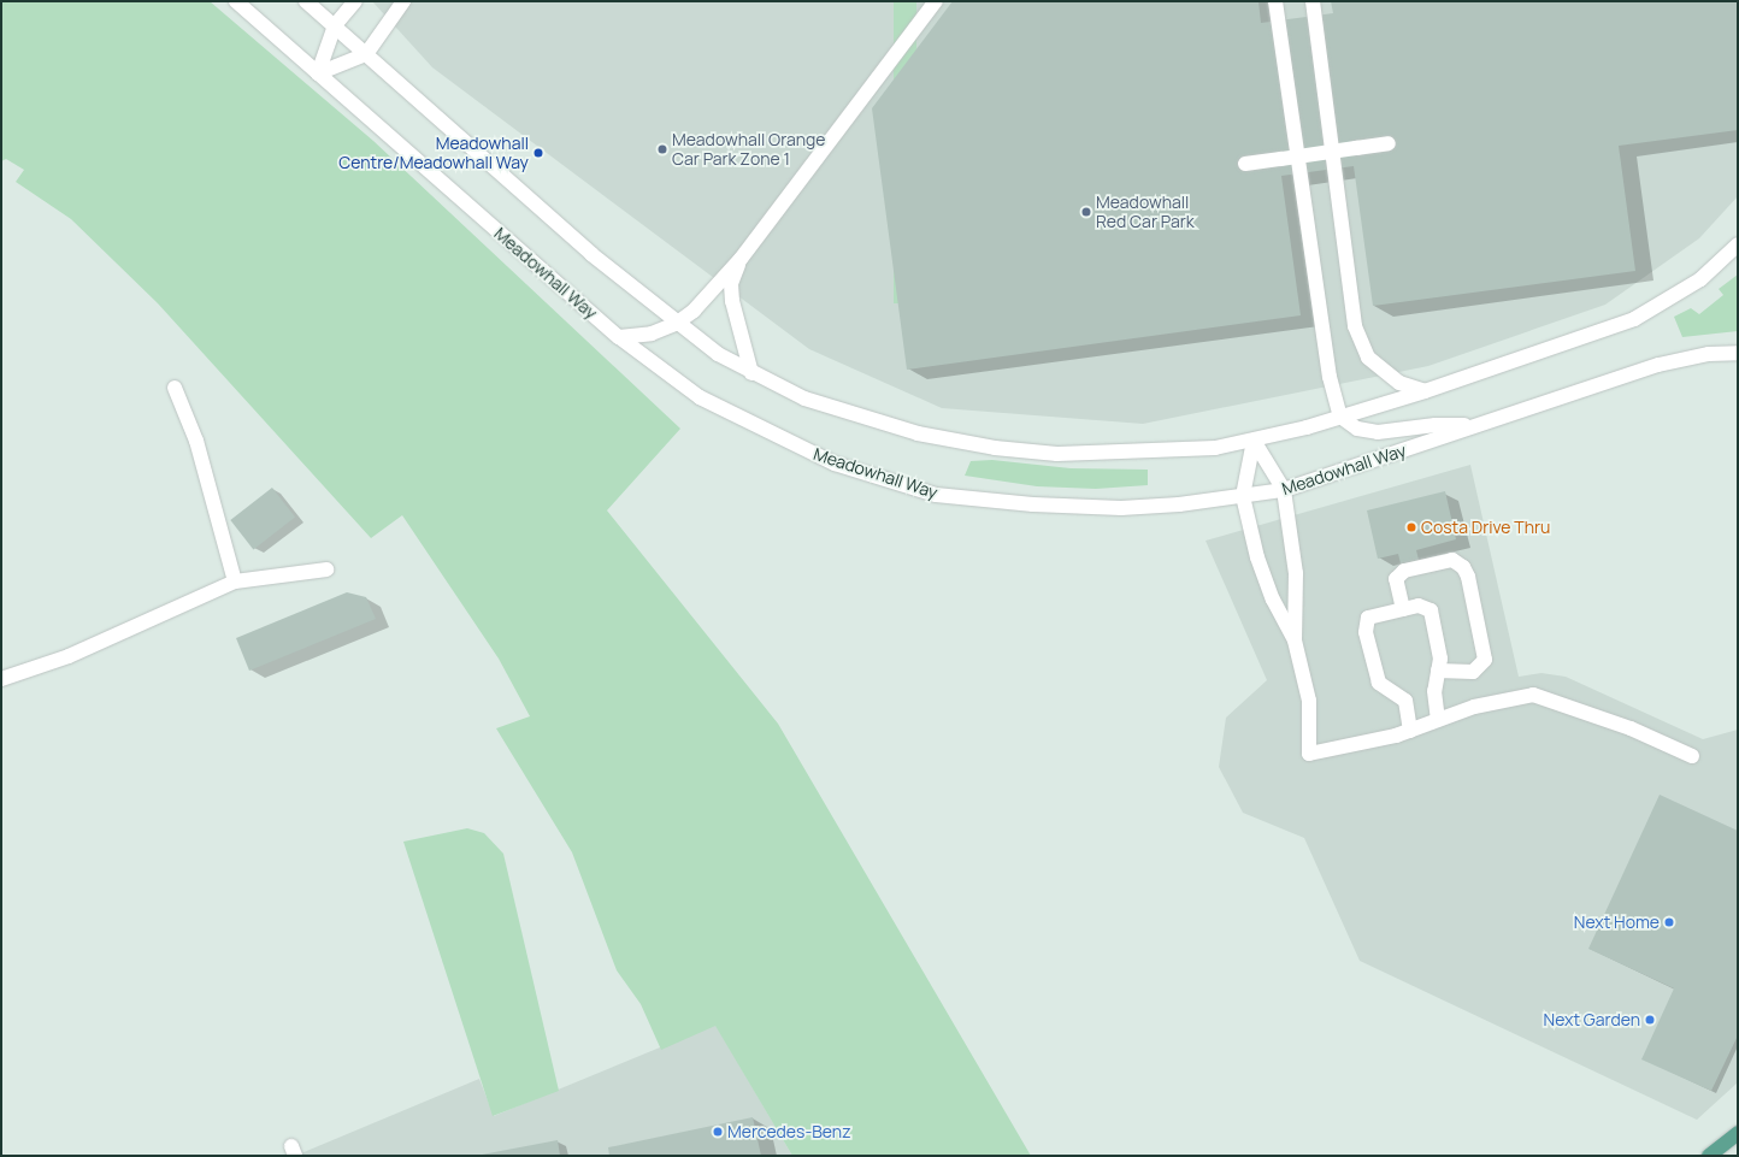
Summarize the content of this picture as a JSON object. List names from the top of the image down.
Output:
{
  "streets": {
    "street": ["Meadowhall Way"]
  },
  "places": [
    "Meadowhall Orange Car Park Zone 1",
    "Meadowhall Centre/Meadowhall Way",
    "Meadowhall Red Car Park",
    "Costa Drive Thru",
    "Next Home",
    "Next Garden",
    "Mercedes-Benz"
  ]
}
